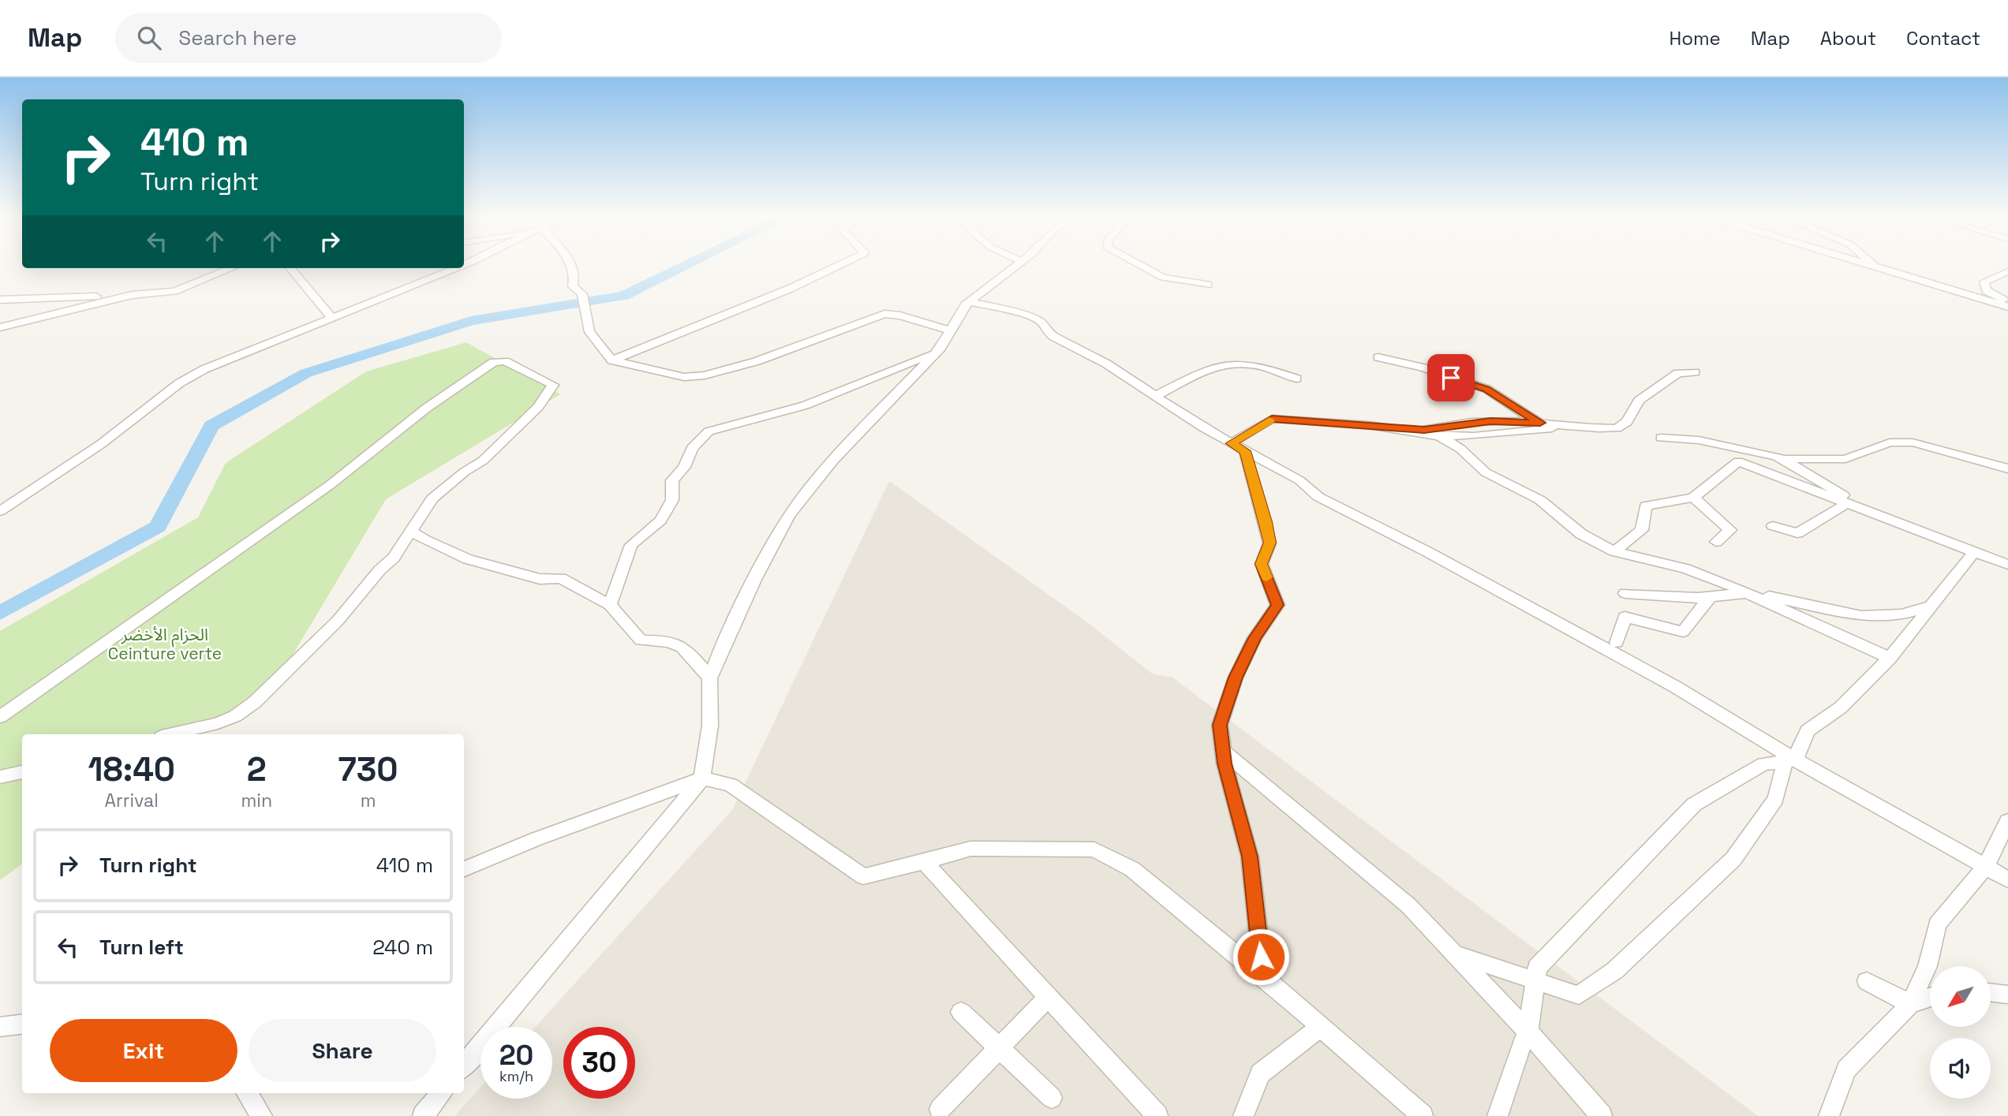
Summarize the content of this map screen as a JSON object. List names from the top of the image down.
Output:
{
  "parks": ["الحزام الأخضر Ceinture verte"],
  "north": "bottom left",
  "page": {
    "header": "Map",
    "search": "Search here",
    "nav": [
      "Home",
      "Map",
      "About",
      "Contact"
    ],
    "turn": ["410 m", "Turn right"],
    "eta": [
      "18:40",
      "Arrival",
      "2",
      "min",
      "730",
      "m"
    ],
    "list": [
      {
        "name": "Turn right",
        "value": "410 m"
      },
      {
        "name": "Turn left",
        "value": "240 m"
      }
    ],
    "buttons": ["Exit", "Share"],
    "speed": "20 km/h",
    "limit": "30"
  }
}
